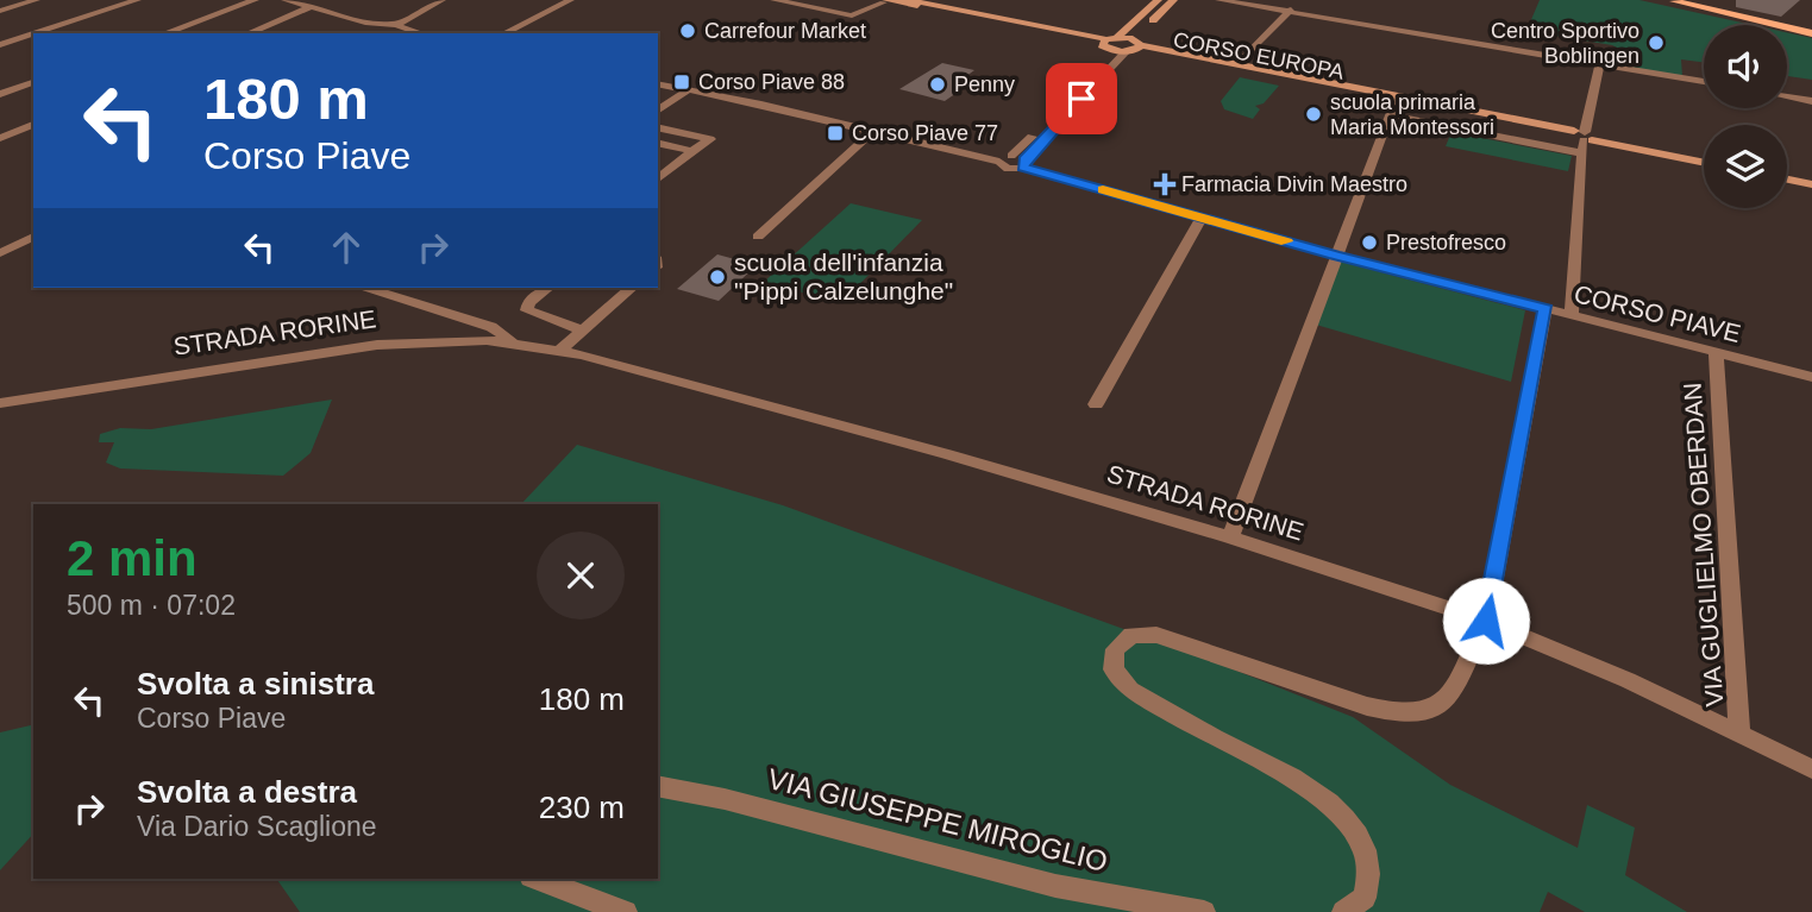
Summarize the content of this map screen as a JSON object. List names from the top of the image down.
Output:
{
  "streets": {
    "main road": ["CORSO EUROPA"],
    "street": [
      "CORSO PIAVE",
      "STRADA RORINE",
      "VIA GUGLIELMO OBERDAN",
      "VIA GIUSEPPE MIROGLIO"
    ]
  },
  "crossings": [
    ["CORSO PIAVE", "VIA GUGLIELMO OBERDAN"],
    ["STRADA RORINE", "VIA GUGLIELMO OBERDAN"]
  ],
  "places": {
    "other": [
      "Carrefour Market",
      "Centro Sportivo Boblingen",
      "Penny",
      "scuola primaria Maria Montessori",
      "Prestofresco",
      "scuola dell'infanzia \"Pippi Calzelunghe\""
    ],
    "transit": ["Corso Piave 88", "Corso Piave 77"],
    "health": ["Farmacia Divin Maestro"]
  },
  "page": {
    "turn": ["180 m", "Corso Piave"],
    "heading": ["2 min", "500 m · 07:02"],
    "list": [
      {
        "name": "Svolta a sinistra",
        "note": "Corso Piave",
        "value": "180 m"
      },
      {
        "name": "Svolta a destra",
        "note": "Via Dario Scaglione",
        "value": "230 m"
      }
    ]
  }
}
